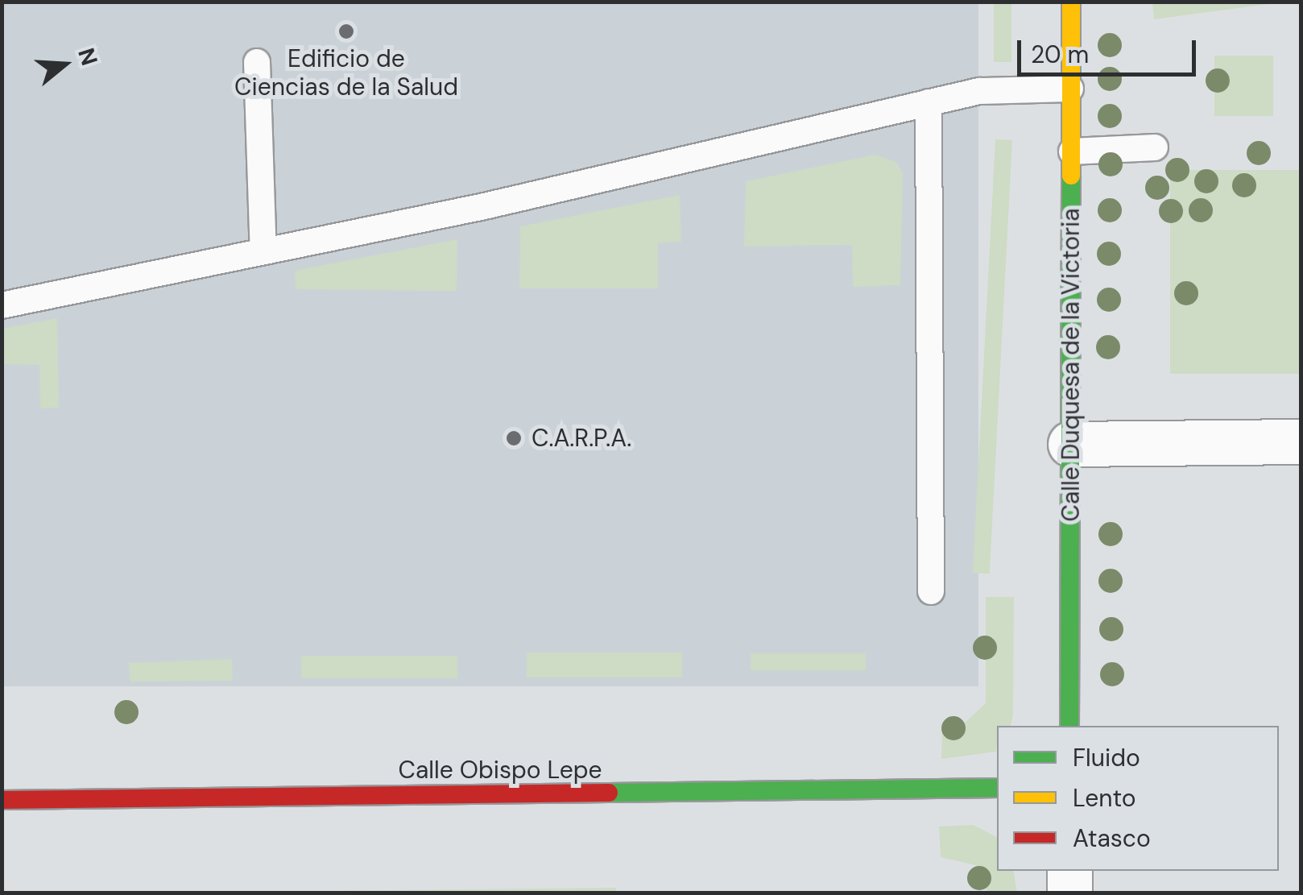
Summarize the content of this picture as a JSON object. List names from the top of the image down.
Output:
{
  "streets": {
    "street": ["Calle Duquesa de la Victoria", "Calle Obispo Lepe"]
  },
  "places": ["Edificio de Ciencias de la Salud", "C.A.R.P.A."],
  "legend": ["Fluido", "Lento", "Atasco"],
  "scale_bar": "20 m",
  "north": "right"
}
